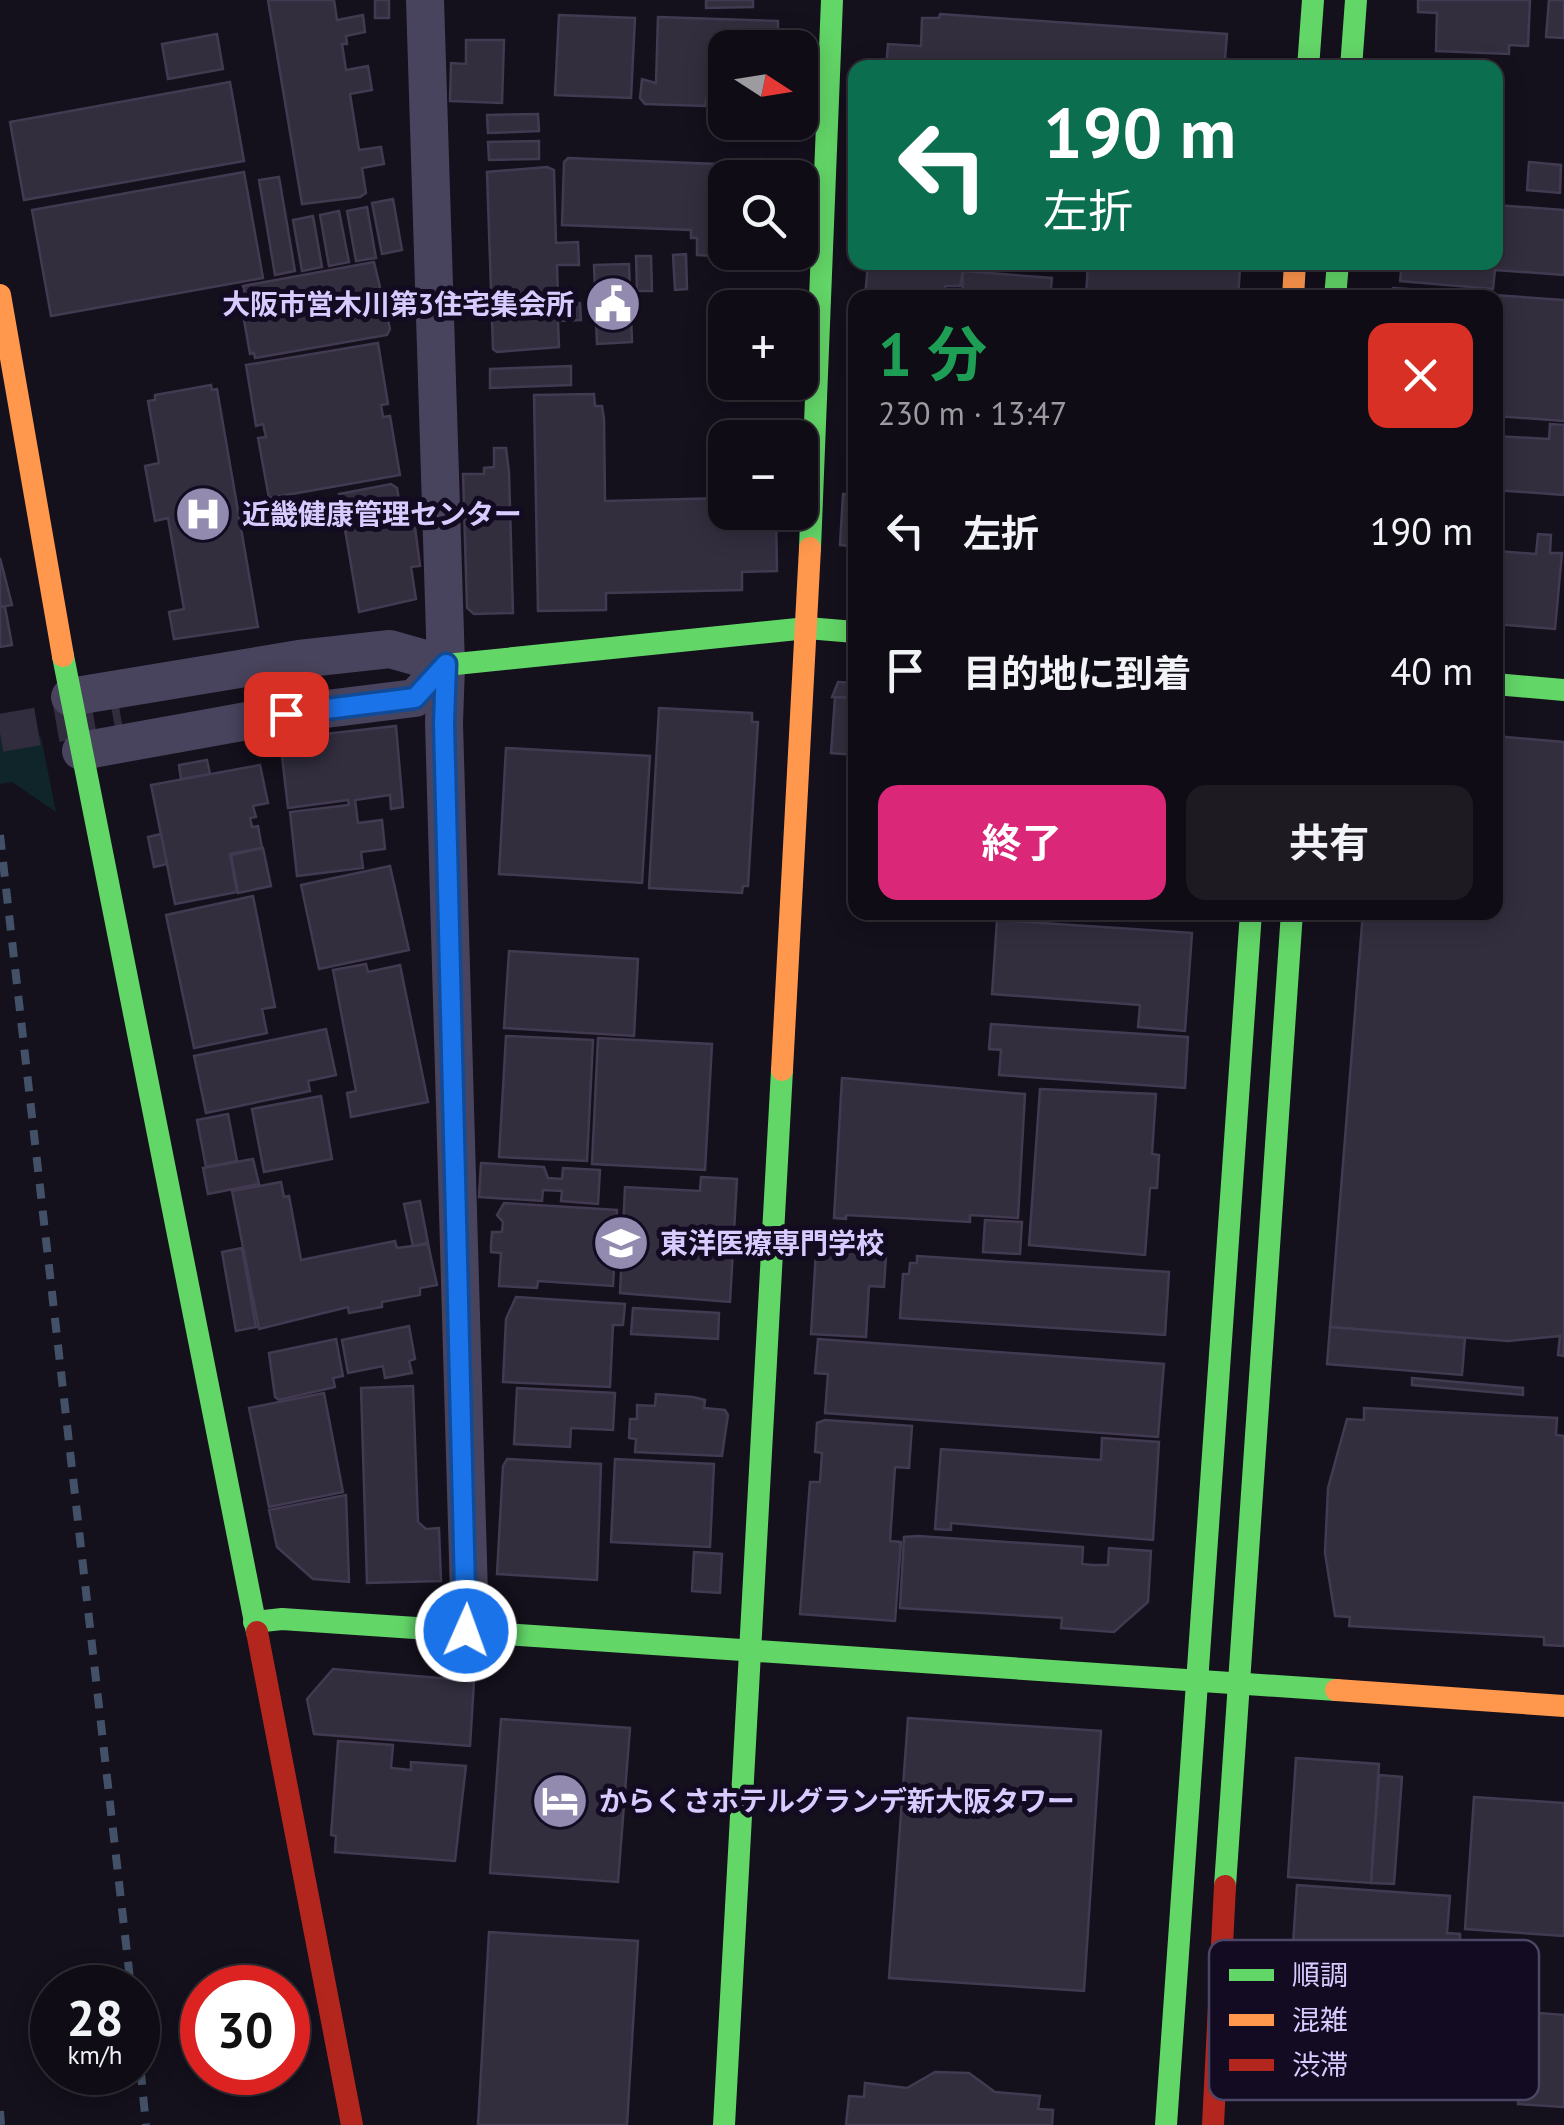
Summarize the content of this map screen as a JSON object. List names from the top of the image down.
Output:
{
  "places": {
    "public building": ["大阪市営木川第3住宅集会所"],
    "hospital": ["近畿健康管理センター"],
    "school or university": ["東洋医療専門学校"],
    "hotel": ["からくさホテルグランデ新大阪タワー"]
  },
  "legend": ["順調", "混雑", "渋滞"],
  "north": "right",
  "page": {
    "map_buttons": ["+", "−"],
    "turn": ["190 m", "左折"],
    "heading": ["1 分", "230 m · 13:47"],
    "list": [
      {
        "name": "左折",
        "value": "190 m"
      },
      {
        "name": "目的地に到着",
        "value": "40 m"
      }
    ],
    "buttons": ["終了", "共有"],
    "speed": "28 km/h",
    "limit": "30"
  }
}
